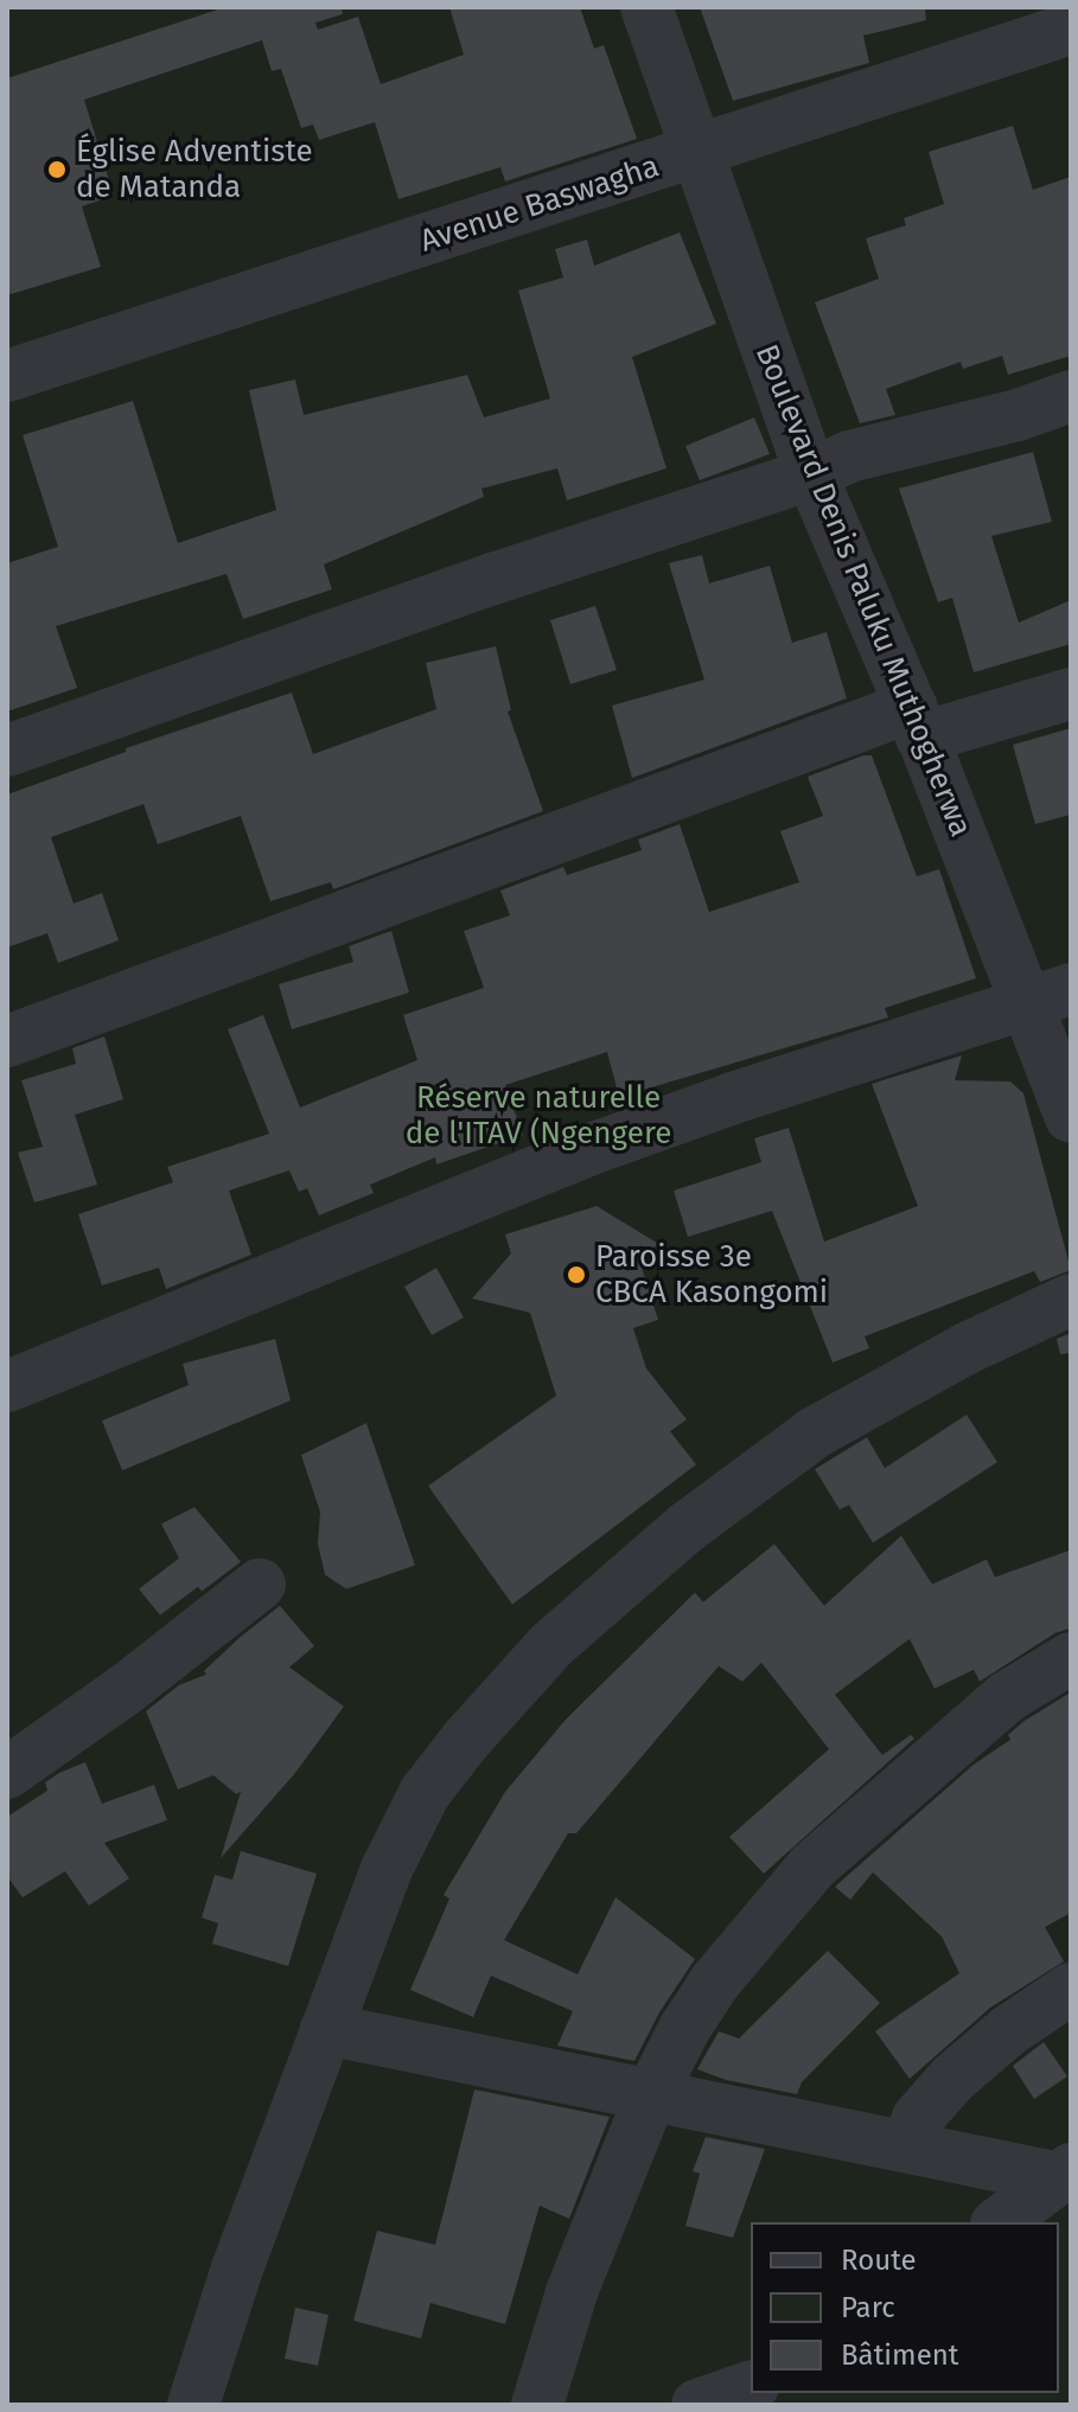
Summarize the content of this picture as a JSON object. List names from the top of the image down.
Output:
{
  "streets": {
    "street": ["Avenue Baswagha", "Boulevard Denis Paluku Muthogherwa"]
  },
  "crossings": [
    ["Avenue Baswagha", "Boulevard Denis Paluku Muthogherwa"]
  ],
  "parks": ["Réserve naturelle de l'ITAV (Ngengere"],
  "places": ["Église Adventiste de Matanda", "Paroisse 3e CBCA Kasongomi"],
  "legend": ["Route", "Parc", "Bâtiment"]
}
